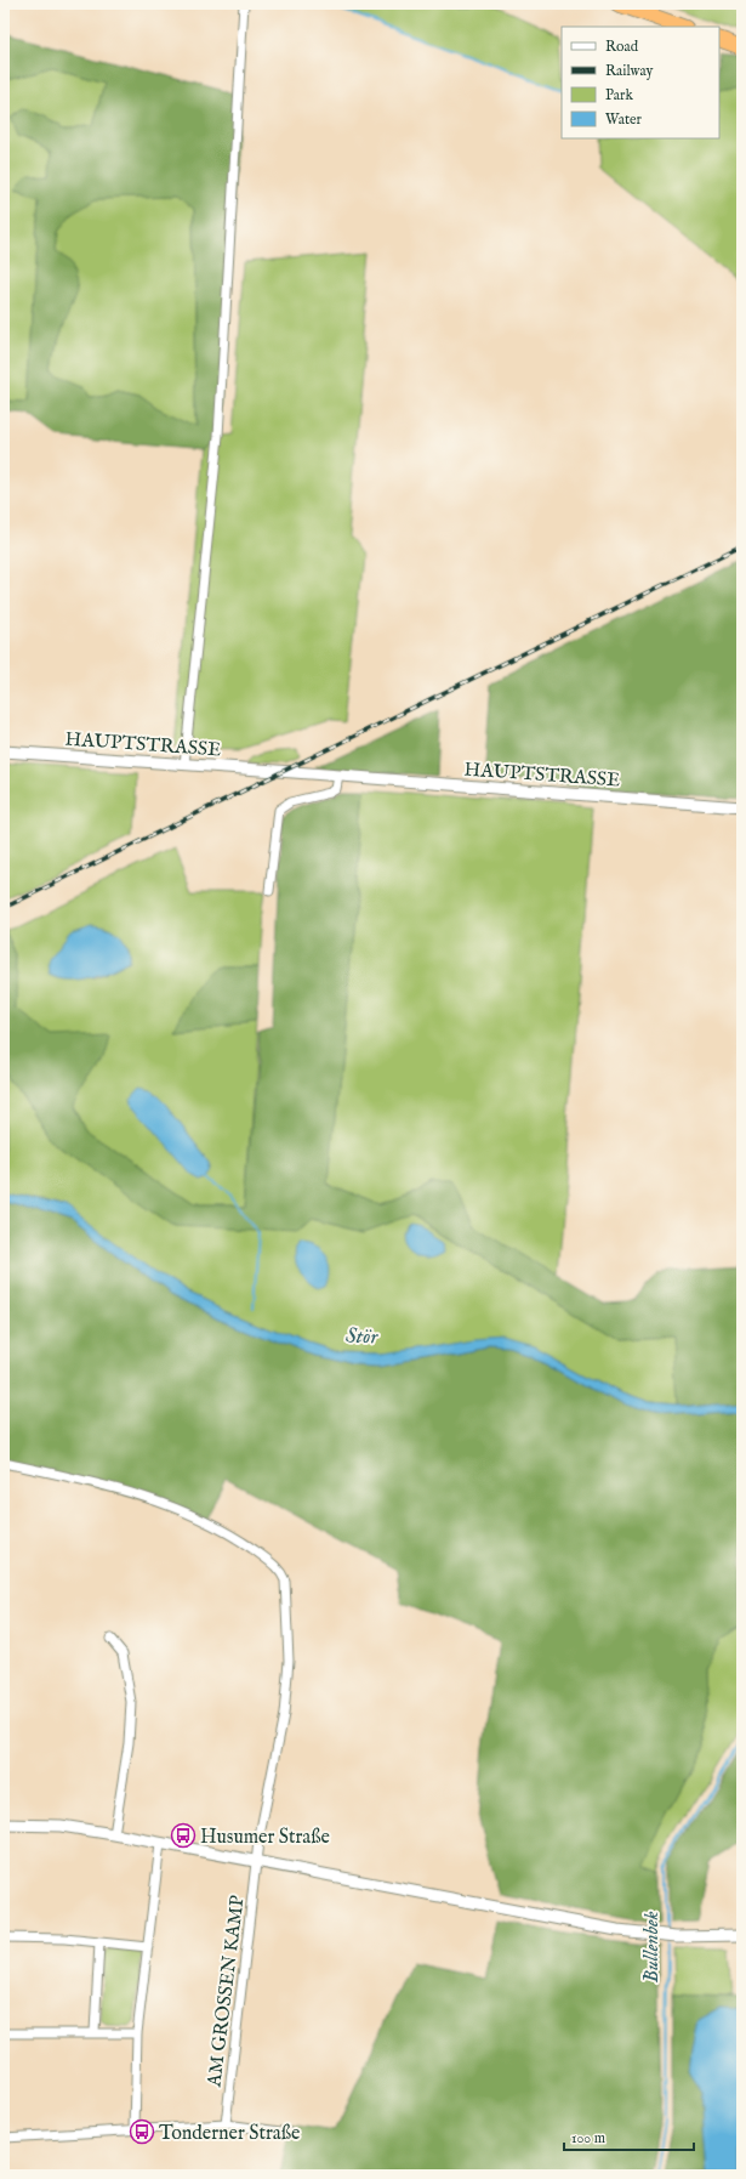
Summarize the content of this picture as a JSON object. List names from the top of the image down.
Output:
{
  "streets": {
    "street": ["HAUPTSTRASSE", "AM GROSSEN KAMP"]
  },
  "water": ["Stör", "Bullenbek"],
  "places": {
    "bus stop": ["Husumer Straße", "Tonderner Straße"]
  },
  "legend": [
    "Road",
    "Railway",
    "Park",
    "Water"
  ],
  "scale_bar": "100 m"
}
